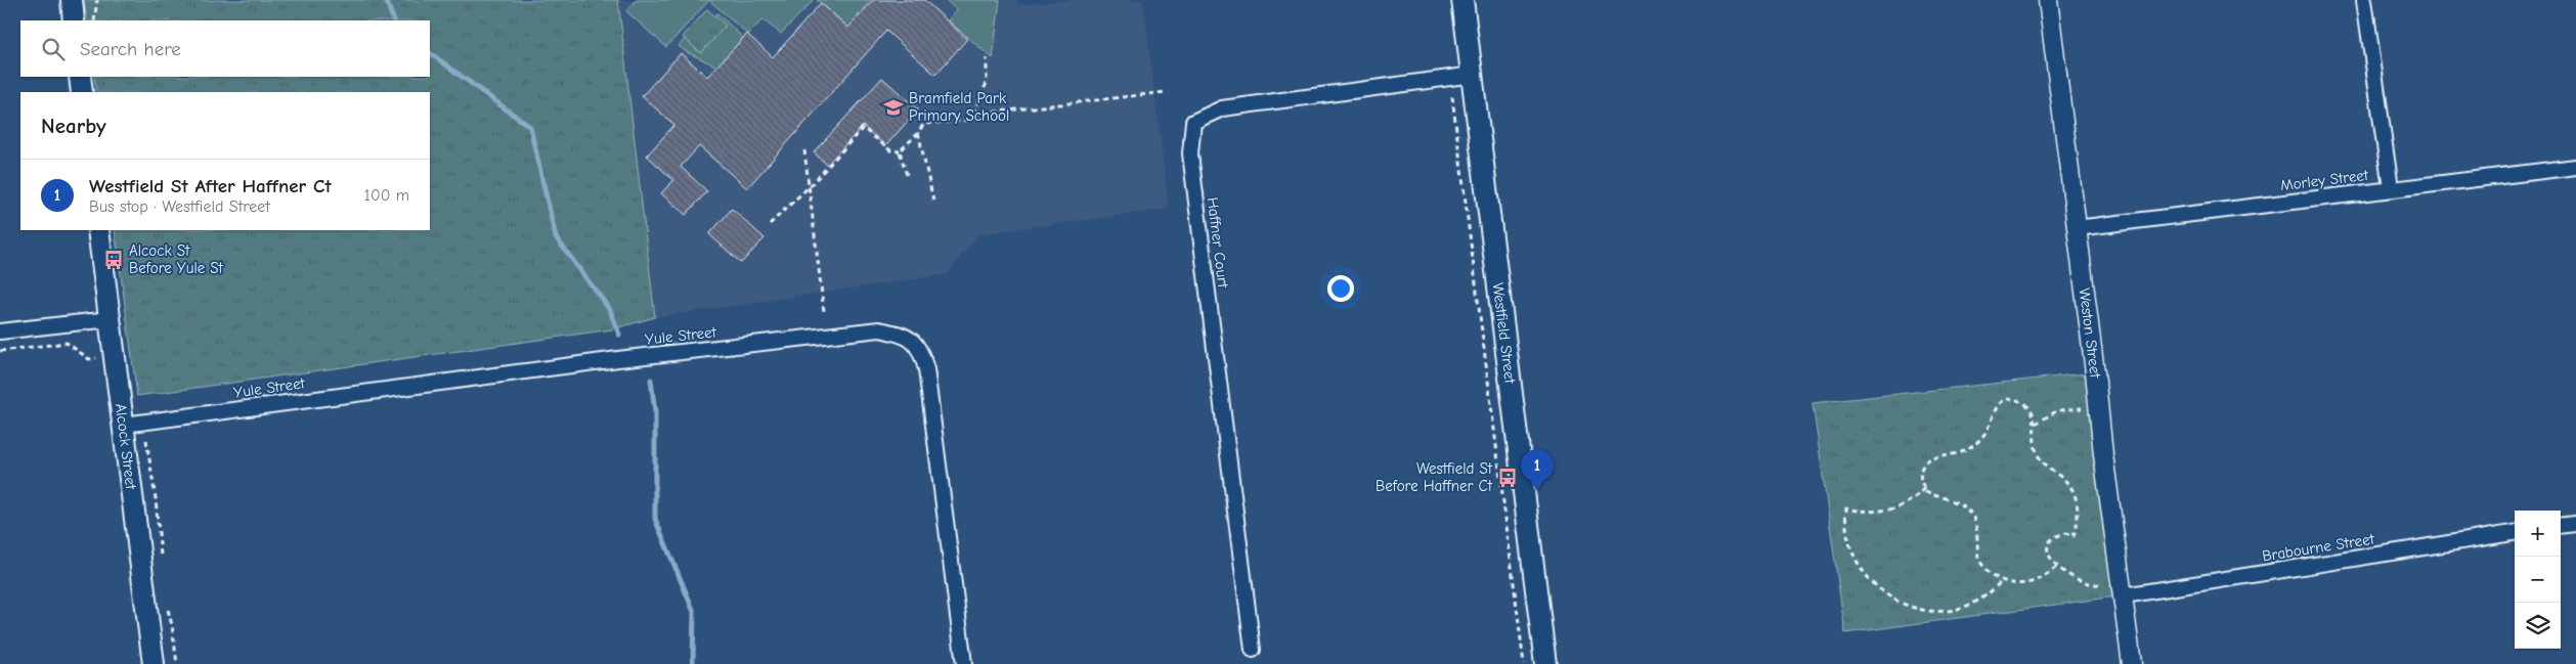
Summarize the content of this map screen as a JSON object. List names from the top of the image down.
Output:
{
  "streets": {
    "main road": ["Westfield Street", "Alcock Street"],
    "street": [
      "Morley Street",
      "Haffner Court",
      "Weston Street",
      "Yule Street",
      "Brabourne Street"
    ]
  },
  "crossings": [
    ["Morley Street", "Weston Street"],
    ["Haffner Court", "Westfield Street"],
    ["Weston Street", "Brabourne Street"],
    ["Yule Street", "Alcock Street"]
  ],
  "places": {
    "school or university": ["Bramfield Park Primary School"],
    "bus stop": ["Alcock St Before Yule St", "Westfield St Before Haffner Ct"]
  },
  "page": {
    "search": "Search here",
    "heading": "Nearby",
    "list": [
      {
        "mark": "1",
        "name": "Westfield St After Haffner Ct",
        "note": "Bus stop · Westfield Street",
        "value": "100 m"
      }
    ],
    "pins": "1",
    "map_buttons": ["+", "−"]
  }
}
